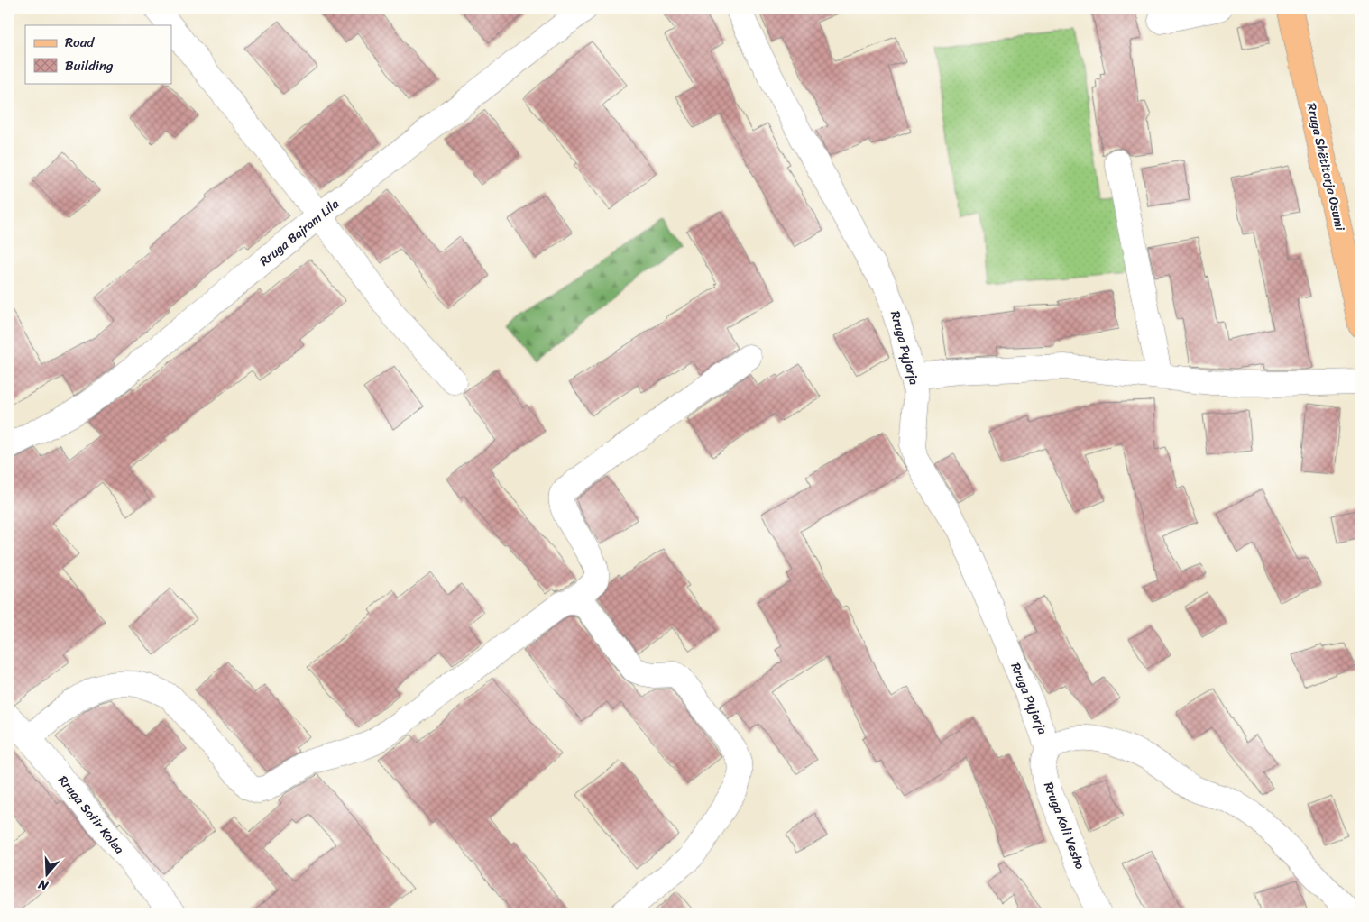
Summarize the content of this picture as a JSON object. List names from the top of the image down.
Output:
{
  "streets": {
    "main road": ["Rruga Shëtitorja Osumi"],
    "street": [
      "Rruga Bajram Lila",
      "Rruga Pyjorja",
      "Rruga Sotir Kolea",
      "Rruga Koli Vesho"
    ]
  },
  "crossings": [
    ["Rruga Pyjorja", "Rruga Koli Vesho"]
  ],
  "legend": ["Road", "Building"],
  "north": "bottom"
}
